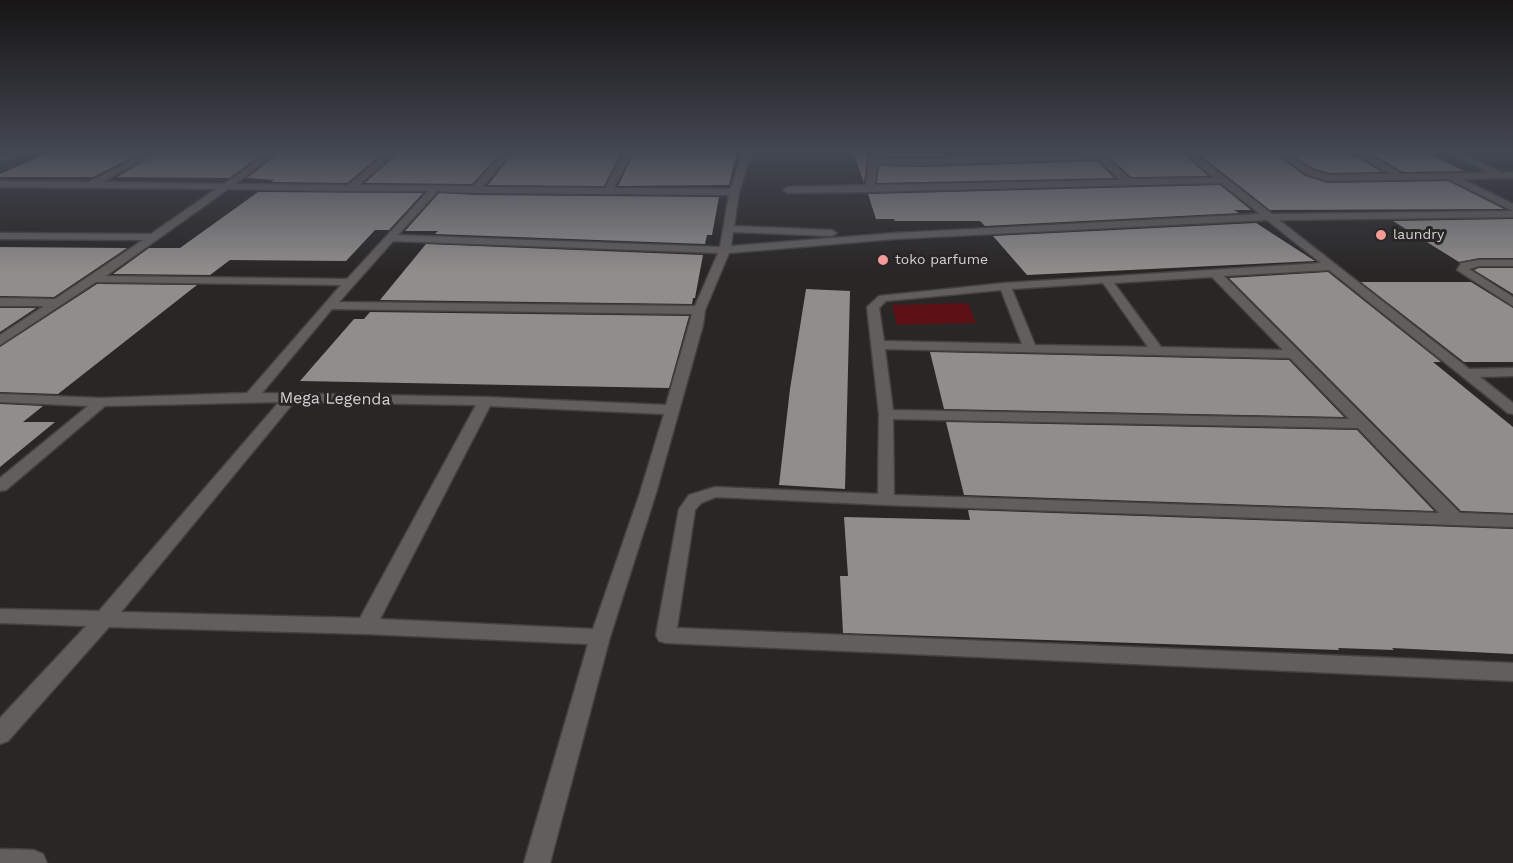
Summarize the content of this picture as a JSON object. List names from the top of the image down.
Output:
{
  "streets": {
    "street": ["Mega Legenda"]
  },
  "places": ["laundry", "toko parfume"]
}
